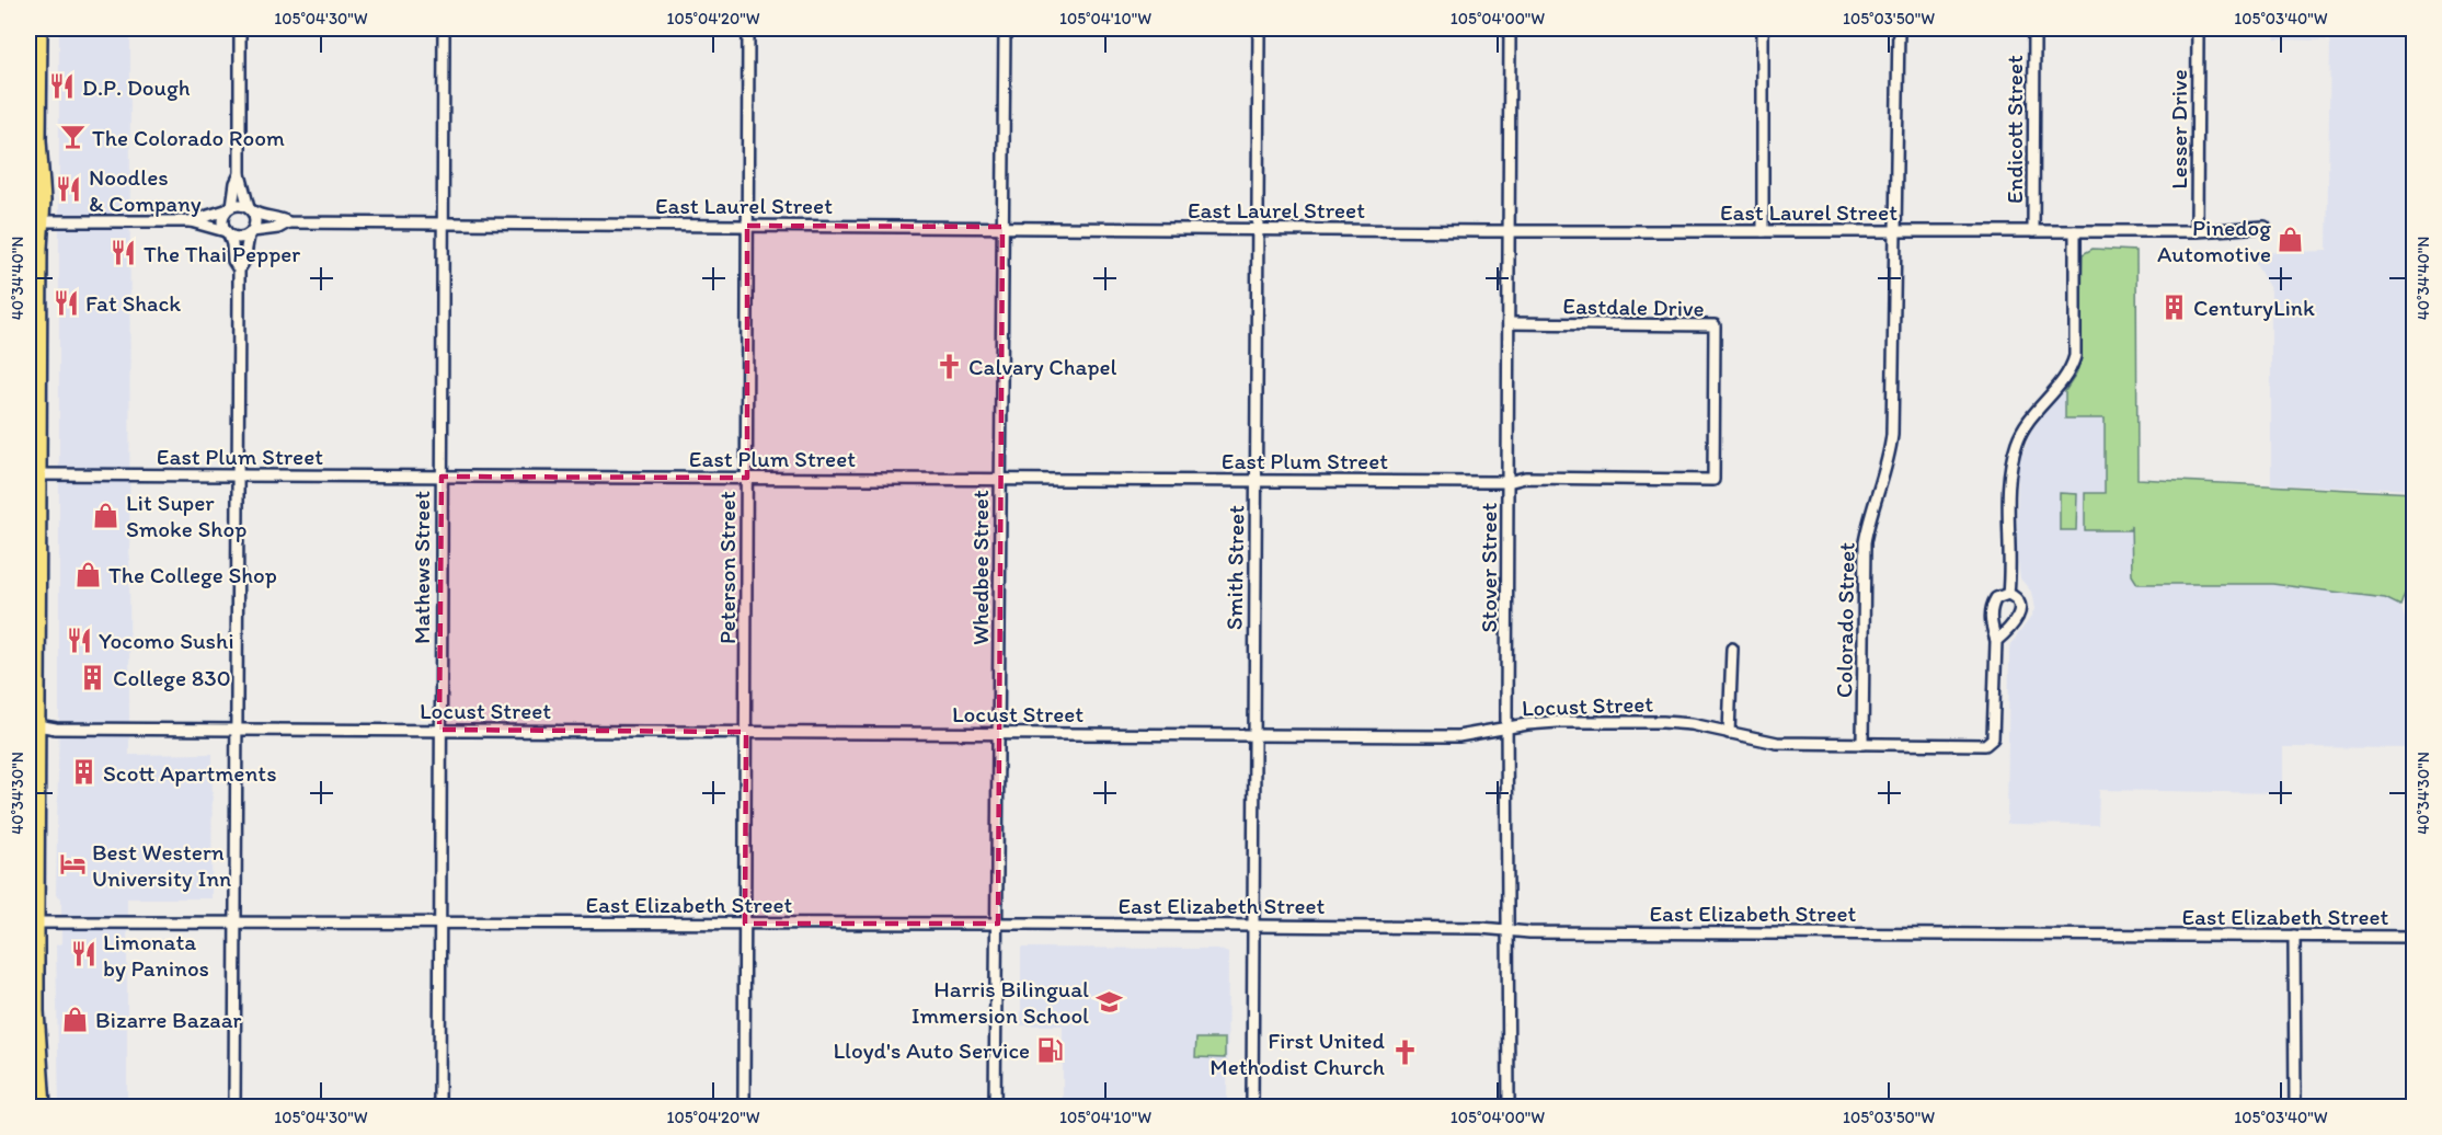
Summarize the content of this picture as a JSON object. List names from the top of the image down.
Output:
{
  "streets": {
    "street": [
      "Endicott Street",
      "Lesser Drive",
      "East Laurel Street",
      "Eastdale Drive",
      "East Plum Street",
      "Mathews Street",
      "Peterson Street",
      "Whedbee Street",
      "Smith Street",
      "Stover Street",
      "Colorado Street",
      "Locust Street",
      "East Elizabeth Street"
    ]
  },
  "crossings": [
    ["Endicott Street", "East Laurel Street"],
    ["Lesser Drive", "East Laurel Street"],
    ["East Laurel Street", "Mathews Street"],
    ["East Laurel Street", "Peterson Street"],
    ["East Laurel Street", "Whedbee Street"],
    ["East Laurel Street", "Smith Street"],
    ["East Laurel Street", "Stover Street"],
    ["East Laurel Street", "Colorado Street"],
    ["Eastdale Drive", "East Plum Street"],
    ["Eastdale Drive", "Stover Street"],
    ["East Plum Street", "Mathews Street"],
    ["East Plum Street", "Peterson Street"],
    ["East Plum Street", "Whedbee Street"],
    ["East Plum Street", "Smith Street"],
    ["East Plum Street", "Stover Street"],
    ["Mathews Street", "Locust Street"],
    ["Mathews Street", "East Elizabeth Street"],
    ["Peterson Street", "Locust Street"],
    ["Peterson Street", "East Elizabeth Street"],
    ["Whedbee Street", "Locust Street"],
    ["Whedbee Street", "East Elizabeth Street"],
    ["Smith Street", "Locust Street"],
    ["Smith Street", "East Elizabeth Street"],
    ["Stover Street", "Locust Street"],
    ["Stover Street", "East Elizabeth Street"],
    ["Colorado Street", "Locust Street"]
  ],
  "places": {
    "restaurant": [
      "D.P. Dough",
      "Noodles & Company",
      "The Thai Pepper",
      "Fat Shack",
      "Yocomo Sushi",
      "Limonata by Paninos"
    ],
    "bar": ["The Colorado Room"],
    "shop": [
      "Pinedog Automotive",
      "Lit Super Smoke Shop",
      "The College Shop",
      "Bizarre Bazaar"
    ],
    "building": ["CenturyLink", "College 830", "Scott Apartments"],
    "church": ["Calvary Chapel", "First United Methodist Church"],
    "hotel": ["Best Western University Inn"],
    "school or university": ["Harris Bilingual Immersion School"],
    "fuel station": ["Lloyd's Auto Service"]
  },
  "coordinates": [
    "105°04'30\"W",
    "105°04'20\"W",
    "105°04'10\"W",
    "105°04'00\"W",
    "105°03'50\"W",
    "105°03'40\"W",
    "40°34'40\"N",
    "40°34'30\"N"
  ]
}
